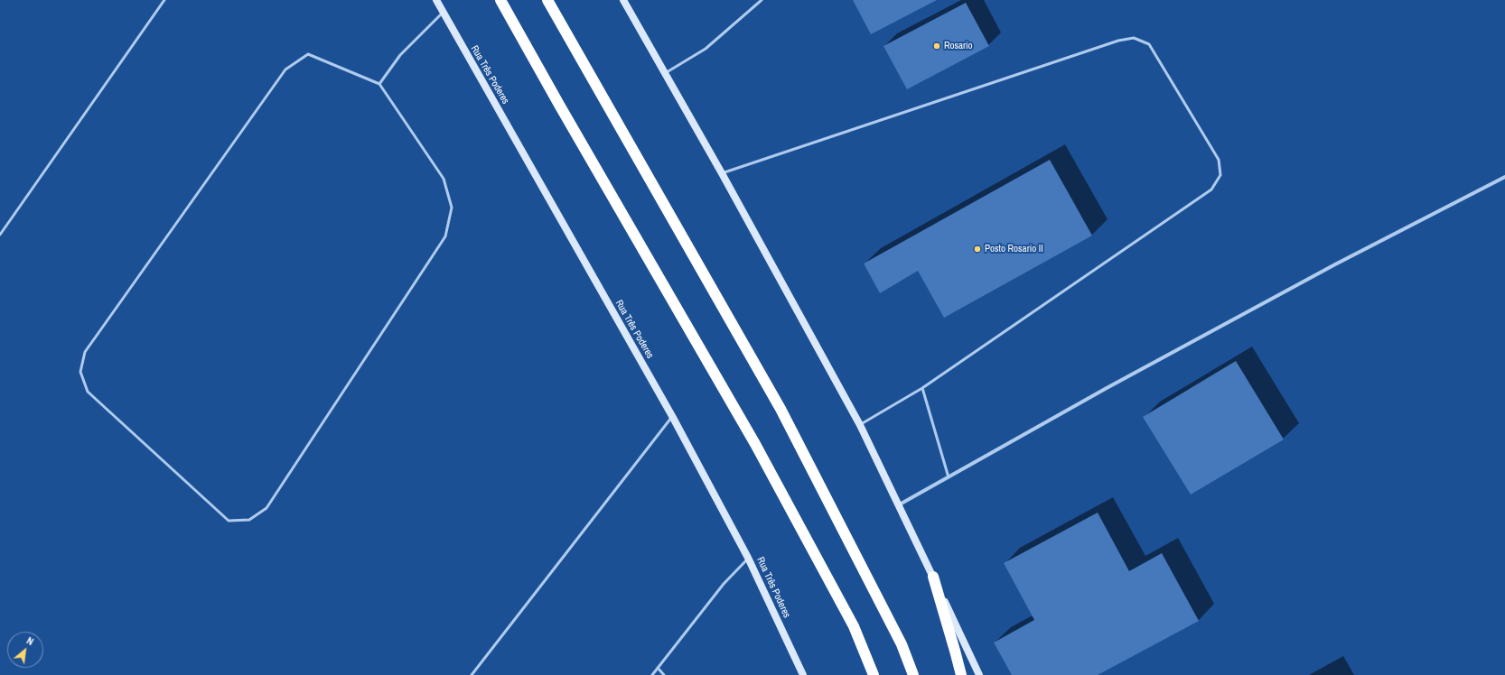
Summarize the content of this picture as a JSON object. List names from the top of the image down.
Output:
{
  "streets": {
    "street": ["Rua Três Poderes"]
  },
  "places": ["Rosario", "Posto Rosario II"],
  "north": "top right"
}
